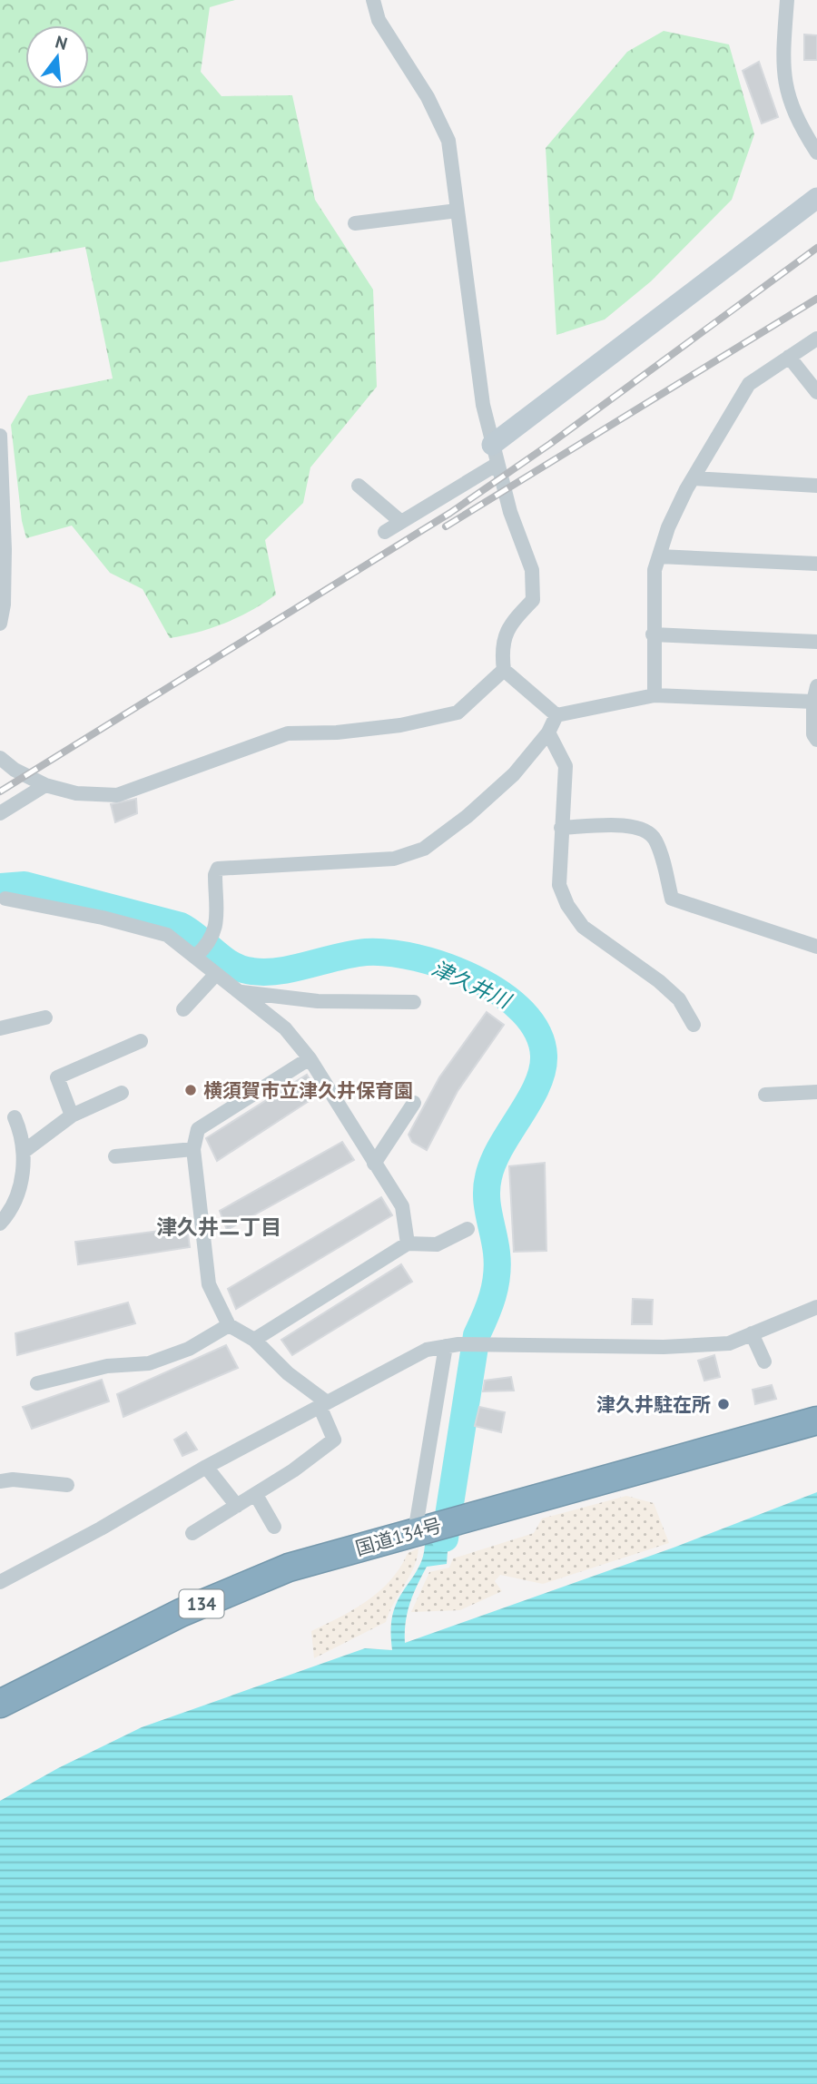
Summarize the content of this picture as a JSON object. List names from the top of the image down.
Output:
{
  "streets": {
    "highway": ["国道134号", "134"]
  },
  "districts": ["津久井二丁目"],
  "water": ["津久井川"],
  "places": ["横須賀市立津久井保育園", "津久井駐在所"],
  "north": "top"
}
